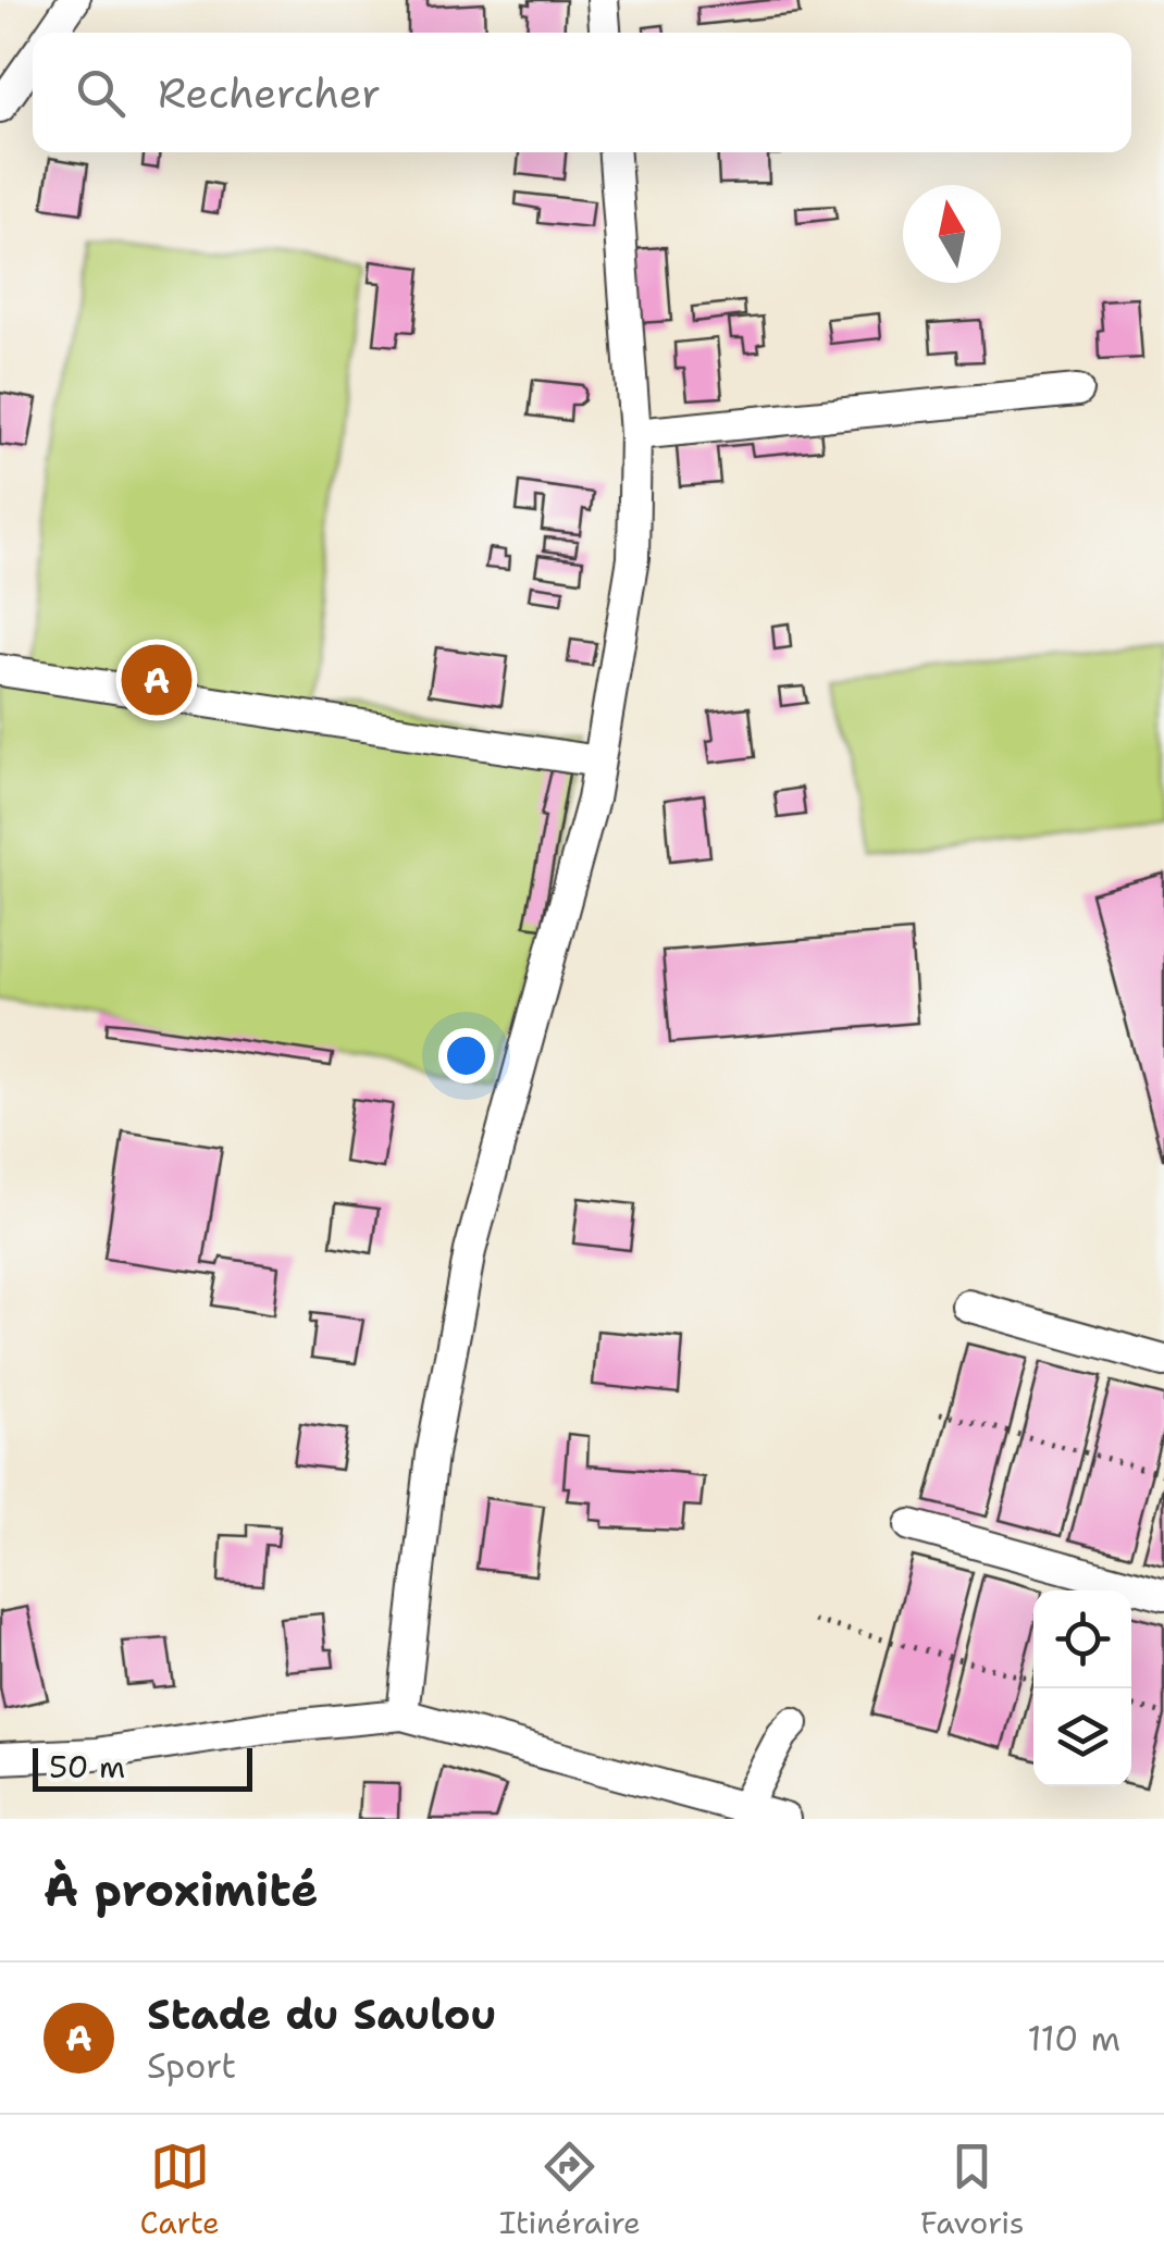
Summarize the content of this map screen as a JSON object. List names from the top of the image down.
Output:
{
  "scale_bar": "50 m",
  "north": "top",
  "page": {
    "search": "Rechercher",
    "pins": "A",
    "scale": "50 m",
    "heading": "À proximité",
    "list": [
      {
        "mark": "A",
        "name": "Stade du Saulou",
        "note": "Sport",
        "value": "110 m"
      }
    ],
    "nav": ["Carte", "Itinéraire", "Favoris"]
  }
}
